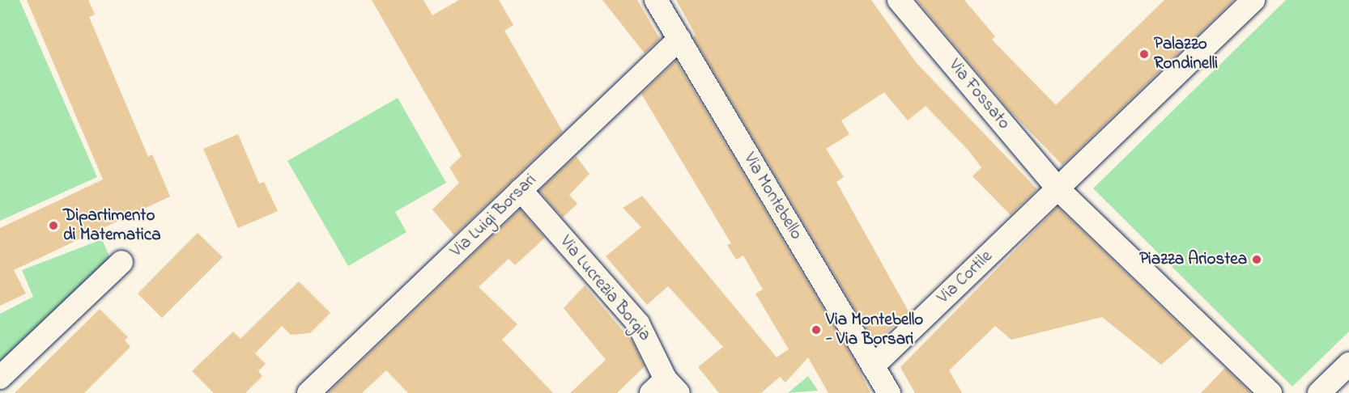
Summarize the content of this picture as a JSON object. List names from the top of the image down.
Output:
{
  "streets": {
    "street": [
      "Via Fossato",
      "Via Montebello",
      "Via Luigi Borsari",
      "Via Cortile",
      "Via Lucrezia Borgia"
    ]
  },
  "crossings": [
    ["Via Fossato", "Via Cortile"],
    ["Via Montebello", "Via Luigi Borsari"],
    ["Via Montebello", "Via Cortile"],
    ["Via Luigi Borsari", "Via Lucrezia Borgia"]
  ],
  "places": [
    "Palazzo Rondinelli",
    "Dipartimento di Matematica",
    "Piazza Ariostea",
    "Via Montebello - Via Borsari"
  ]
}
